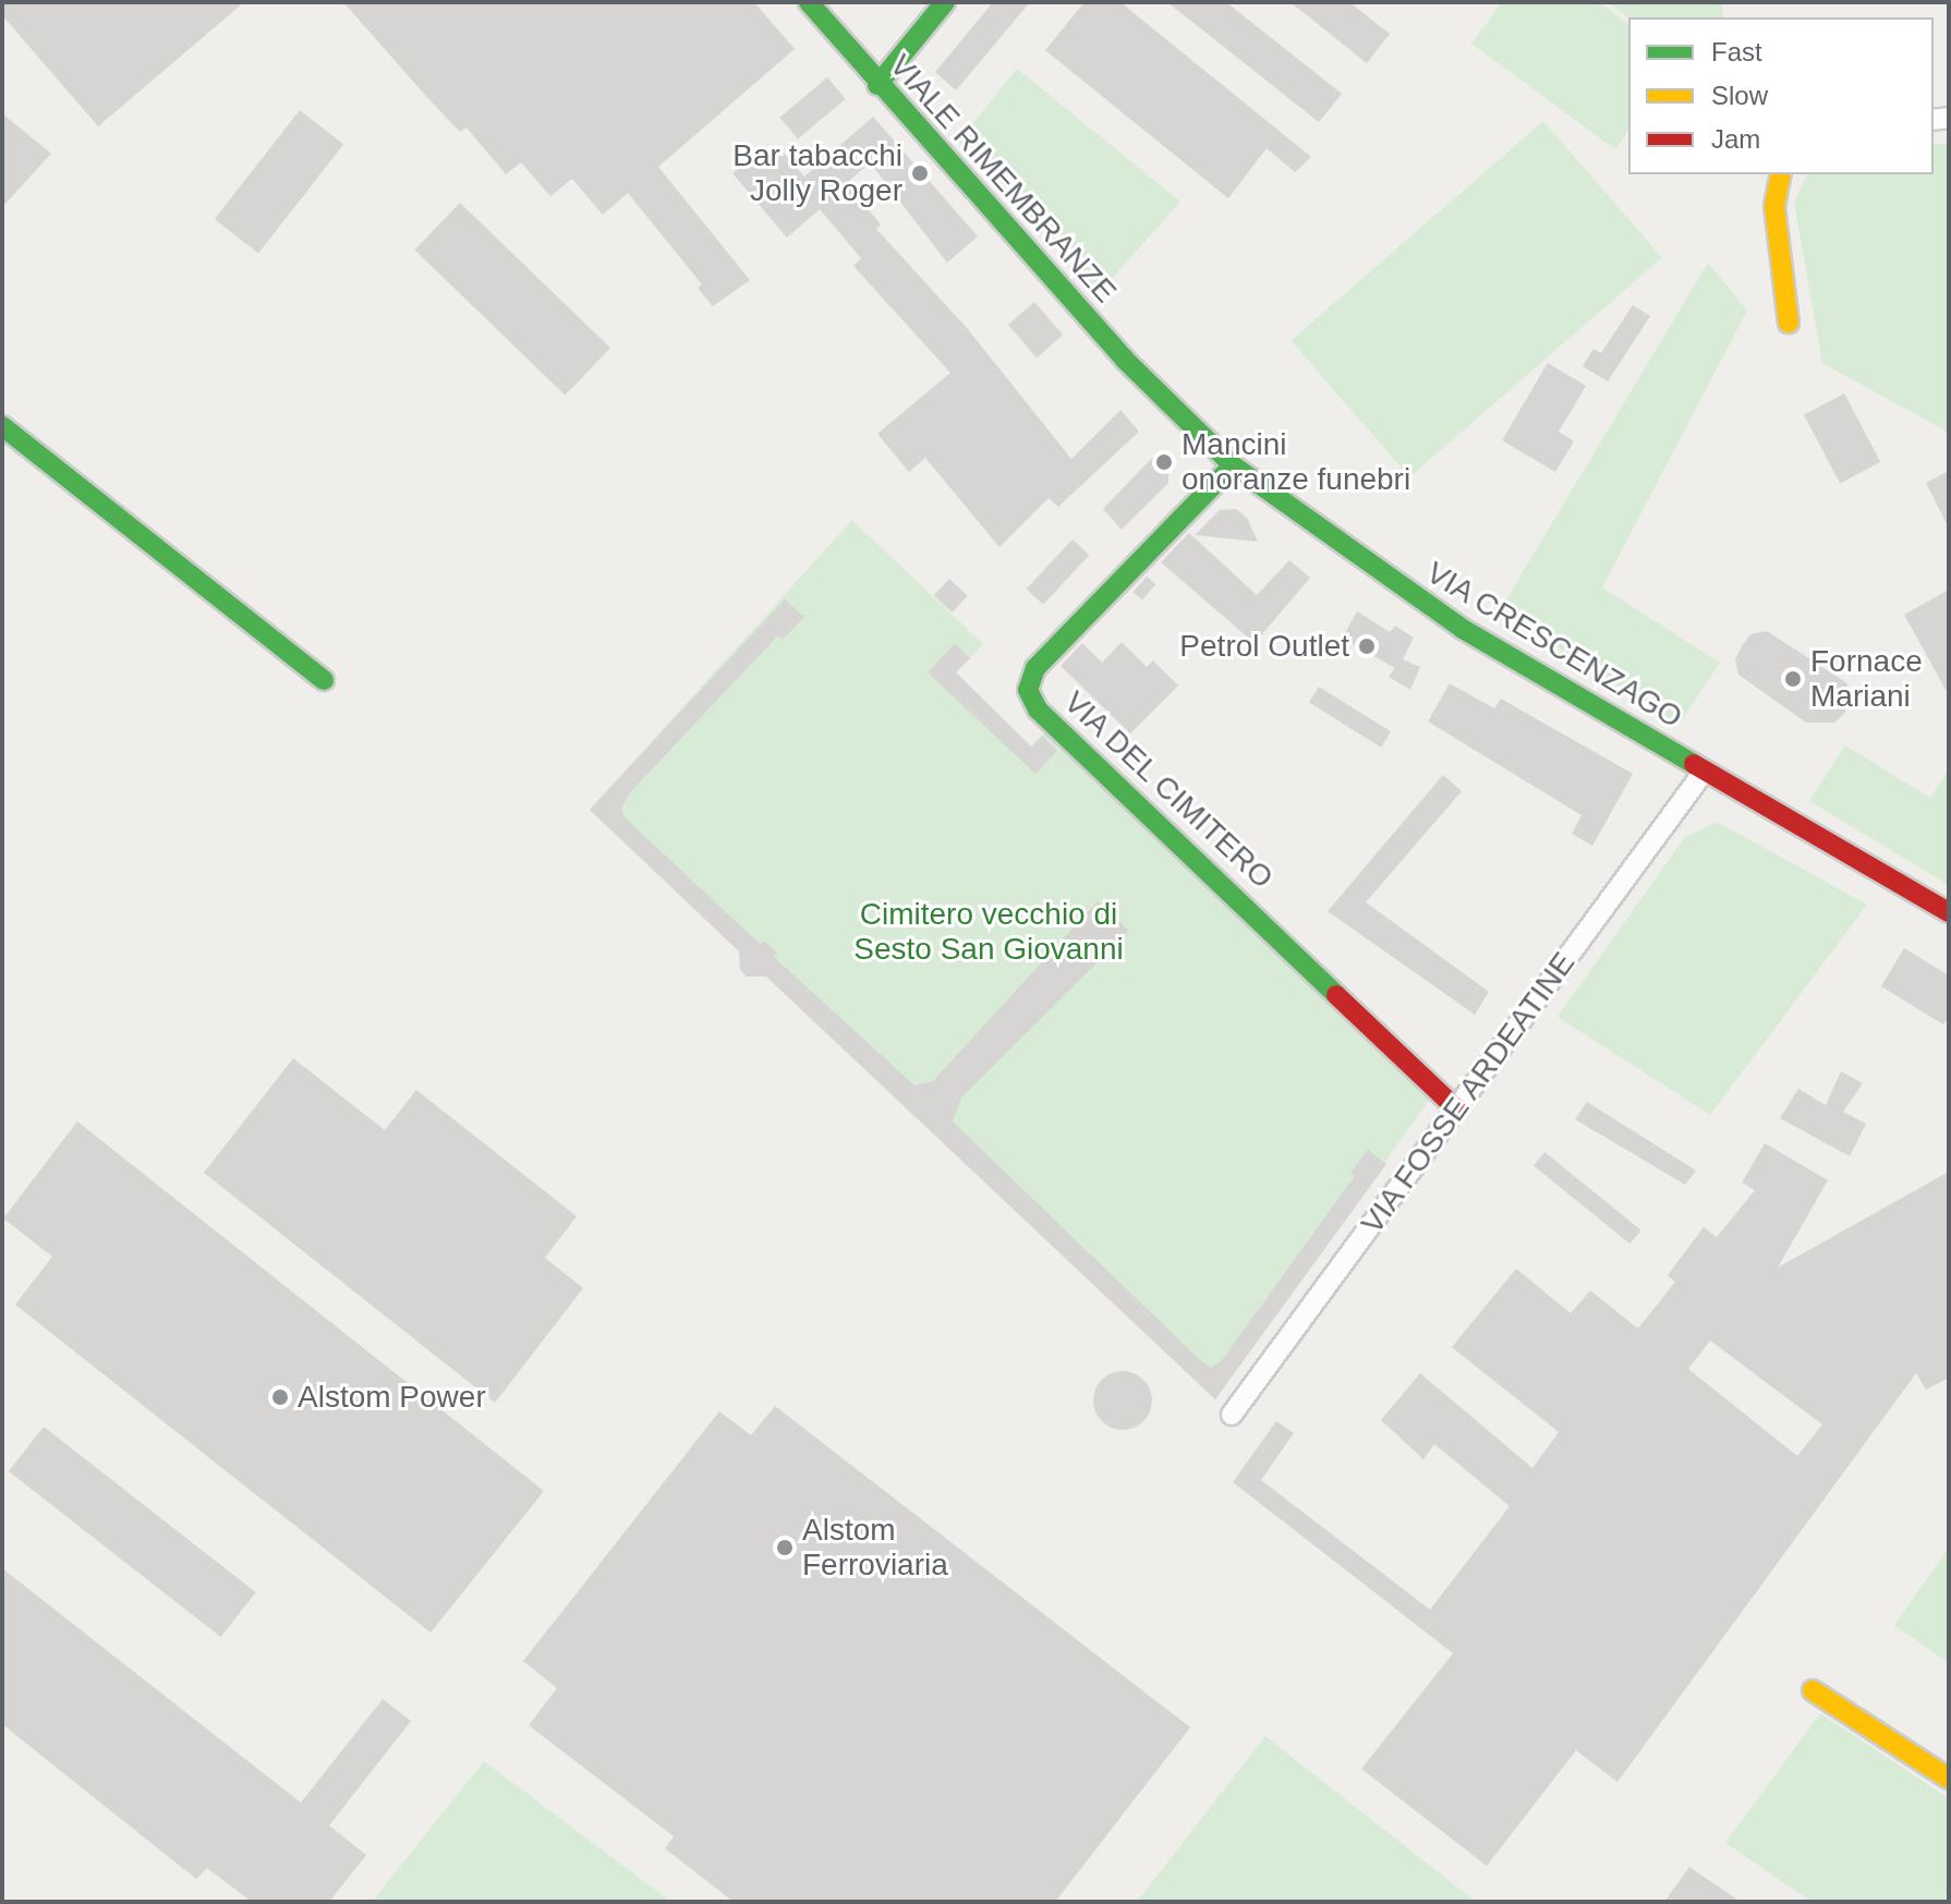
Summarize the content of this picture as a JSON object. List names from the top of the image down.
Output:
{
  "streets": {
    "street": [
      "VIALE RIMEMBRANZE",
      "VIA CRESCENZAGO",
      "VIA DEL CIMITERO",
      "VIA FOSSE ARDEATINE"
    ]
  },
  "crossings": [
    ["VIALE RIMEMBRANZE", "VIA CRESCENZAGO"],
    ["VIA CRESCENZAGO", "VIA DEL CIMITERO"],
    ["VIA CRESCENZAGO", "VIA FOSSE ARDEATINE"],
    ["VIA DEL CIMITERO", "VIA FOSSE ARDEATINE"]
  ],
  "parks": ["Cimitero vecchio di Sesto San Giovanni"],
  "places": [
    "Bar tabacchi Jolly Roger",
    "Mancini onoranze funebri",
    "Petrol Outlet",
    "Fornace Mariani",
    "Alstom Power",
    "Alstom Ferroviaria"
  ],
  "legend": ["Fast", "Slow", "Jam"]
}
